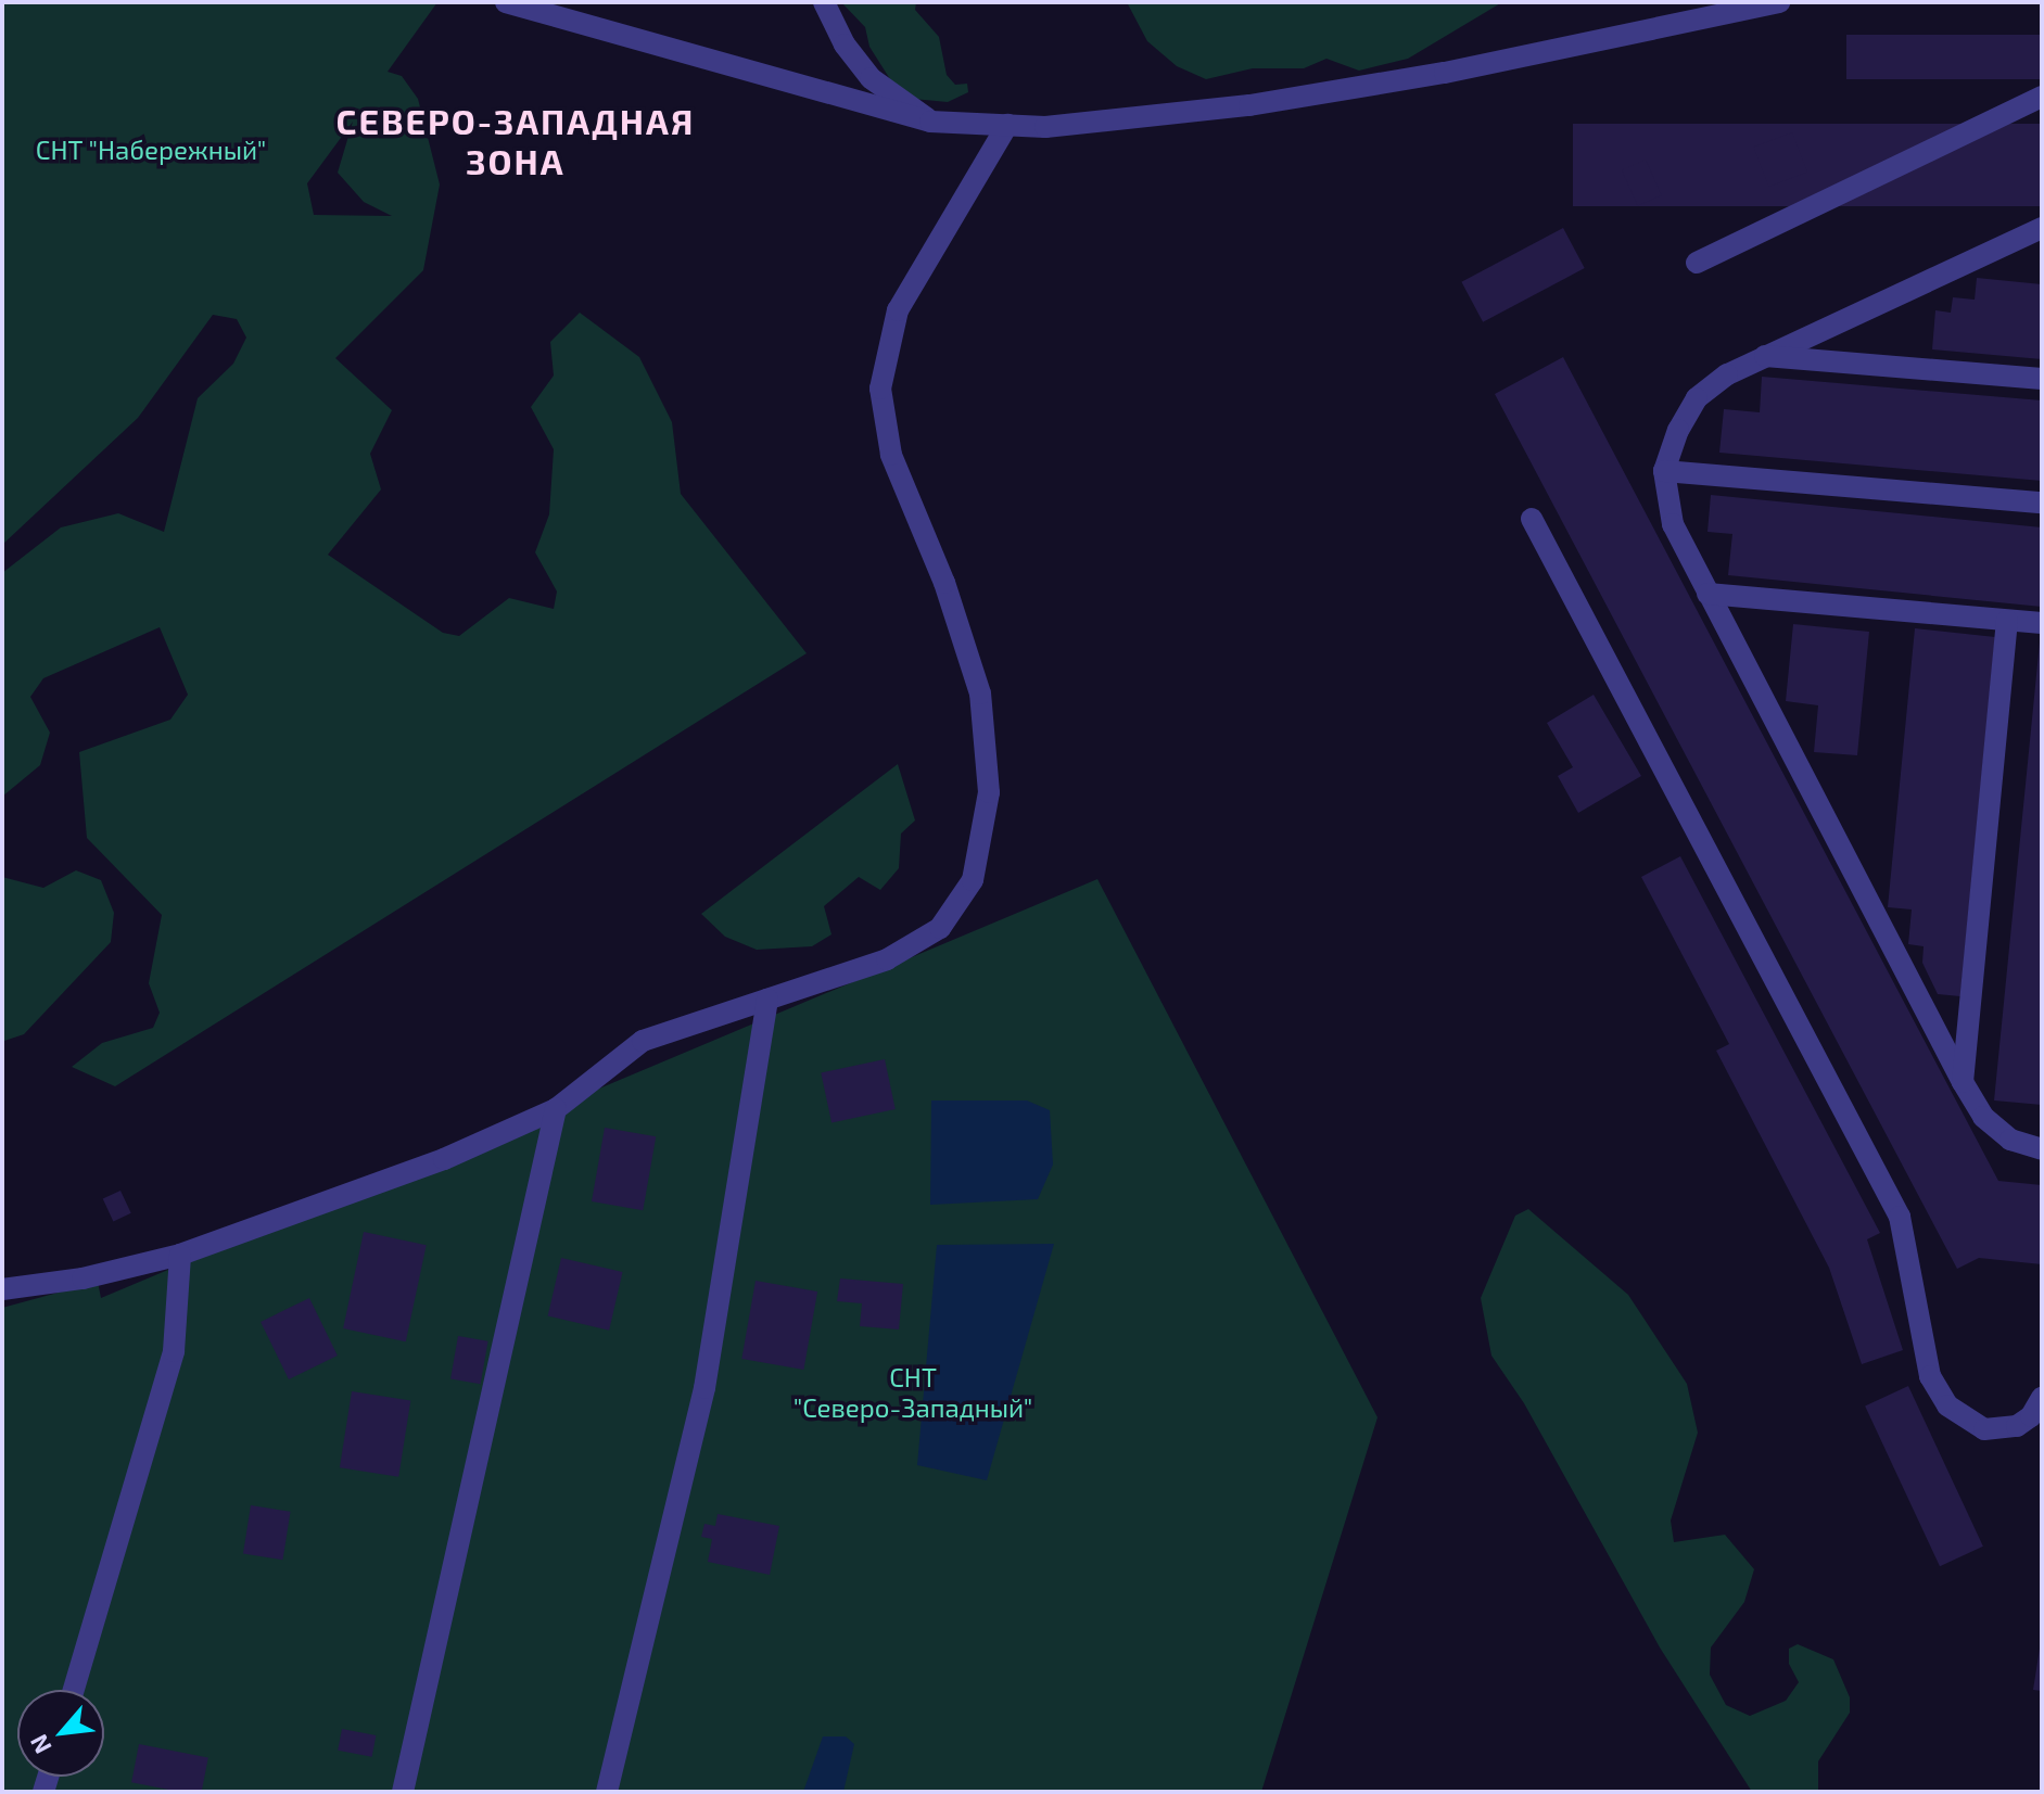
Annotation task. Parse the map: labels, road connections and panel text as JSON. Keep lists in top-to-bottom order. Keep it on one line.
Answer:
{"districts":["СЕВЕРО-ЗАПАДНАЯ ЗОНА"],"parks":["СНТ \"Набережный\"","СНТ \"Северо-Западный\""],"north":"bottom left"}
